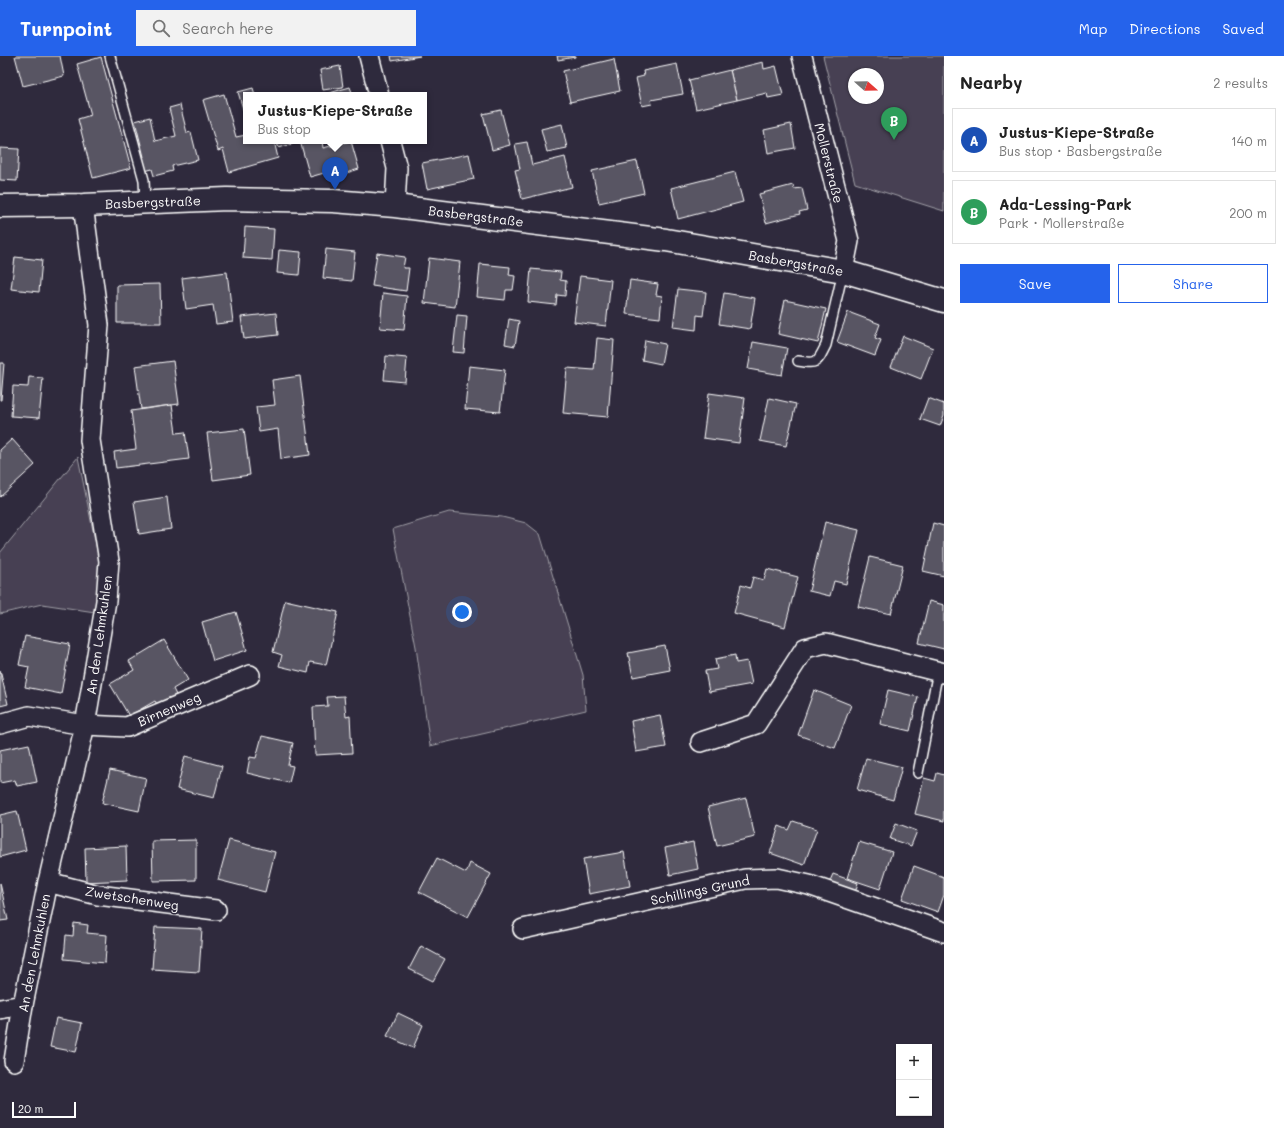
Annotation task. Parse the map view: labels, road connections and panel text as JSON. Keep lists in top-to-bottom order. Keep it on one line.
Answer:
{"streets":{"main road":["Basbergstraße"],"street":["Mollerstraße","An den Lehmkuhlen","Birnenweg","Schillings Grund","Zwetschenweg"]},"crossings":[["Mollerstraße","Basbergstraße"],["Basbergstraße","An den Lehmkuhlen"],["An den Lehmkuhlen","Birnenweg"],["An den Lehmkuhlen","Zwetschenweg"]],"scale_bar":"20 m","north":"right","page":{"header":"Turnpoint","search":"Search here","nav":["Map","Directions","Saved"],"heading":["Nearby","2 results"],"popup":["Justus-Kiepe-Straße","Bus stop"],"pins":["B","A"],"list":[{"mark":"A","name":"Justus-Kiepe-Straße","note":"Bus stop · Basbergstraße","value":"140 m"},{"mark":"B","name":"Ada-Lessing-Park","note":"Park · Mollerstraße","value":"200 m"}],"buttons":["Save","Share"],"map_buttons":["+","−"],"scale":"20 m"}}
